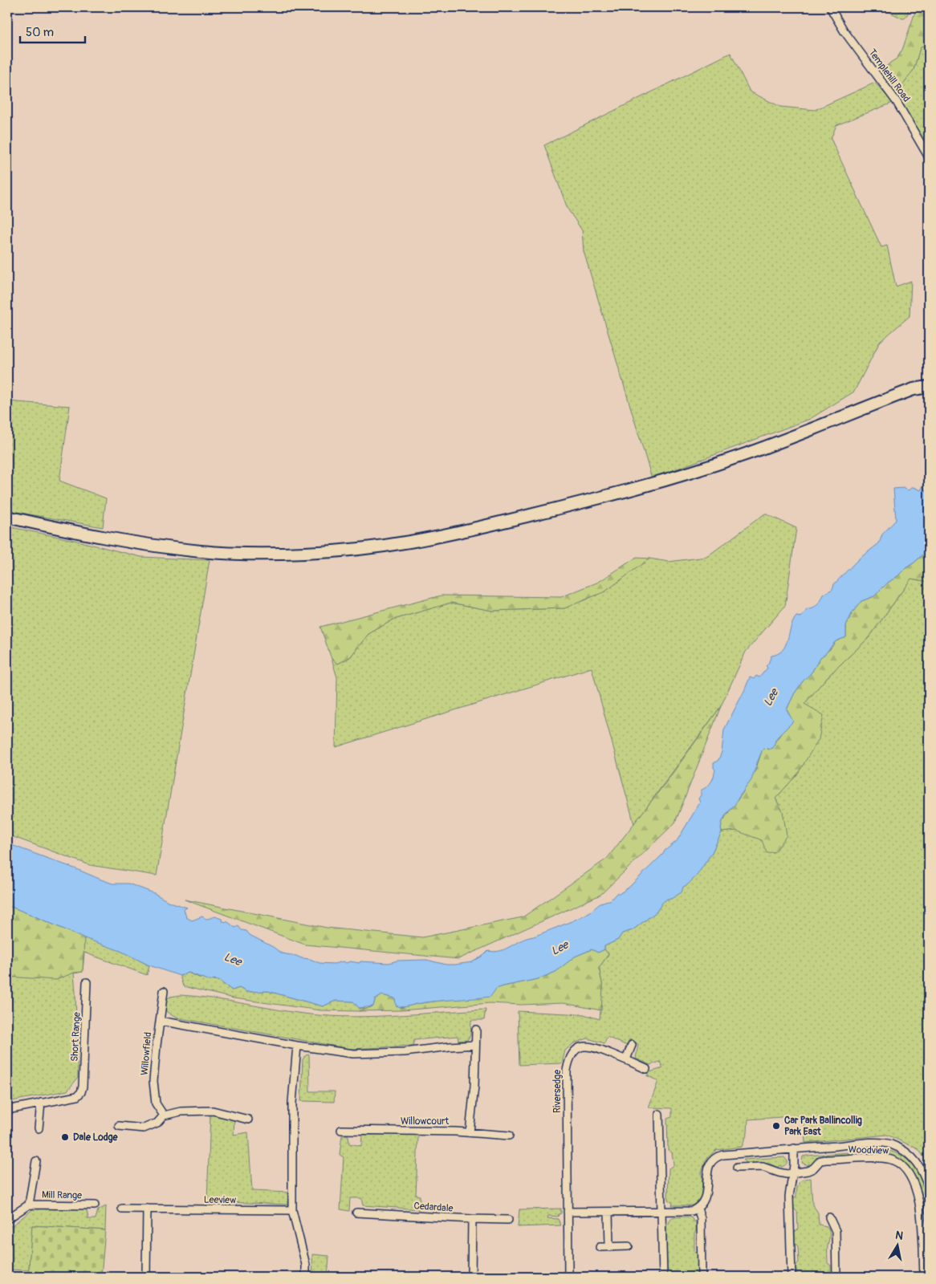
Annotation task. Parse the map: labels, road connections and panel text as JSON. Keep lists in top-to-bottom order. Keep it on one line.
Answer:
{"streets":{"street":["Templehill Road","Short Range","Willowfield","Riversedge","Willowcourt","Woodview","Mill Range","Leeview","Cedardale"]},"water":["Lee"],"places":["Car Park Ballincollig Park East","Dale Lodge"],"scale_bar":"50 m","north":"top"}
